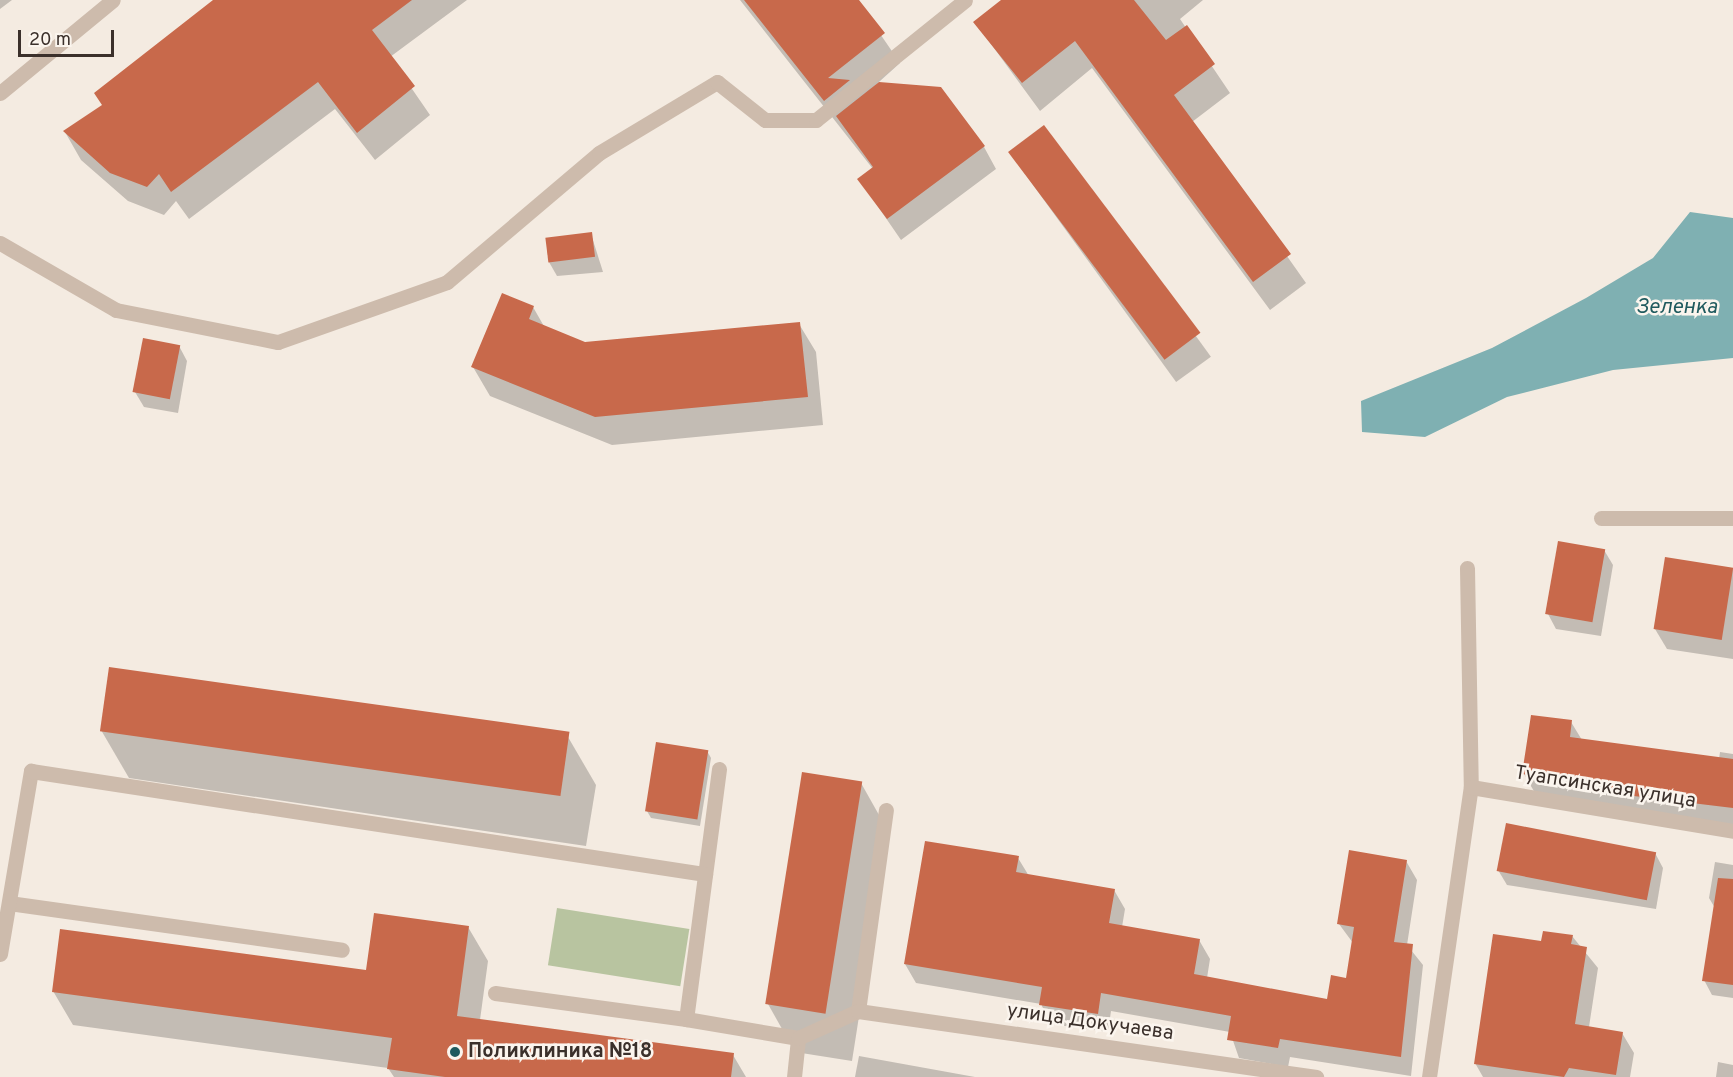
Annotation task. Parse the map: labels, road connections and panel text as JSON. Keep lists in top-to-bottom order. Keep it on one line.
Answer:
{"streets":{"street":["Туапсинская улица","улица Докучаева"]},"water":["Зеленка"],"places":["Поликлиника №18"],"scale_bar":"20 m"}
